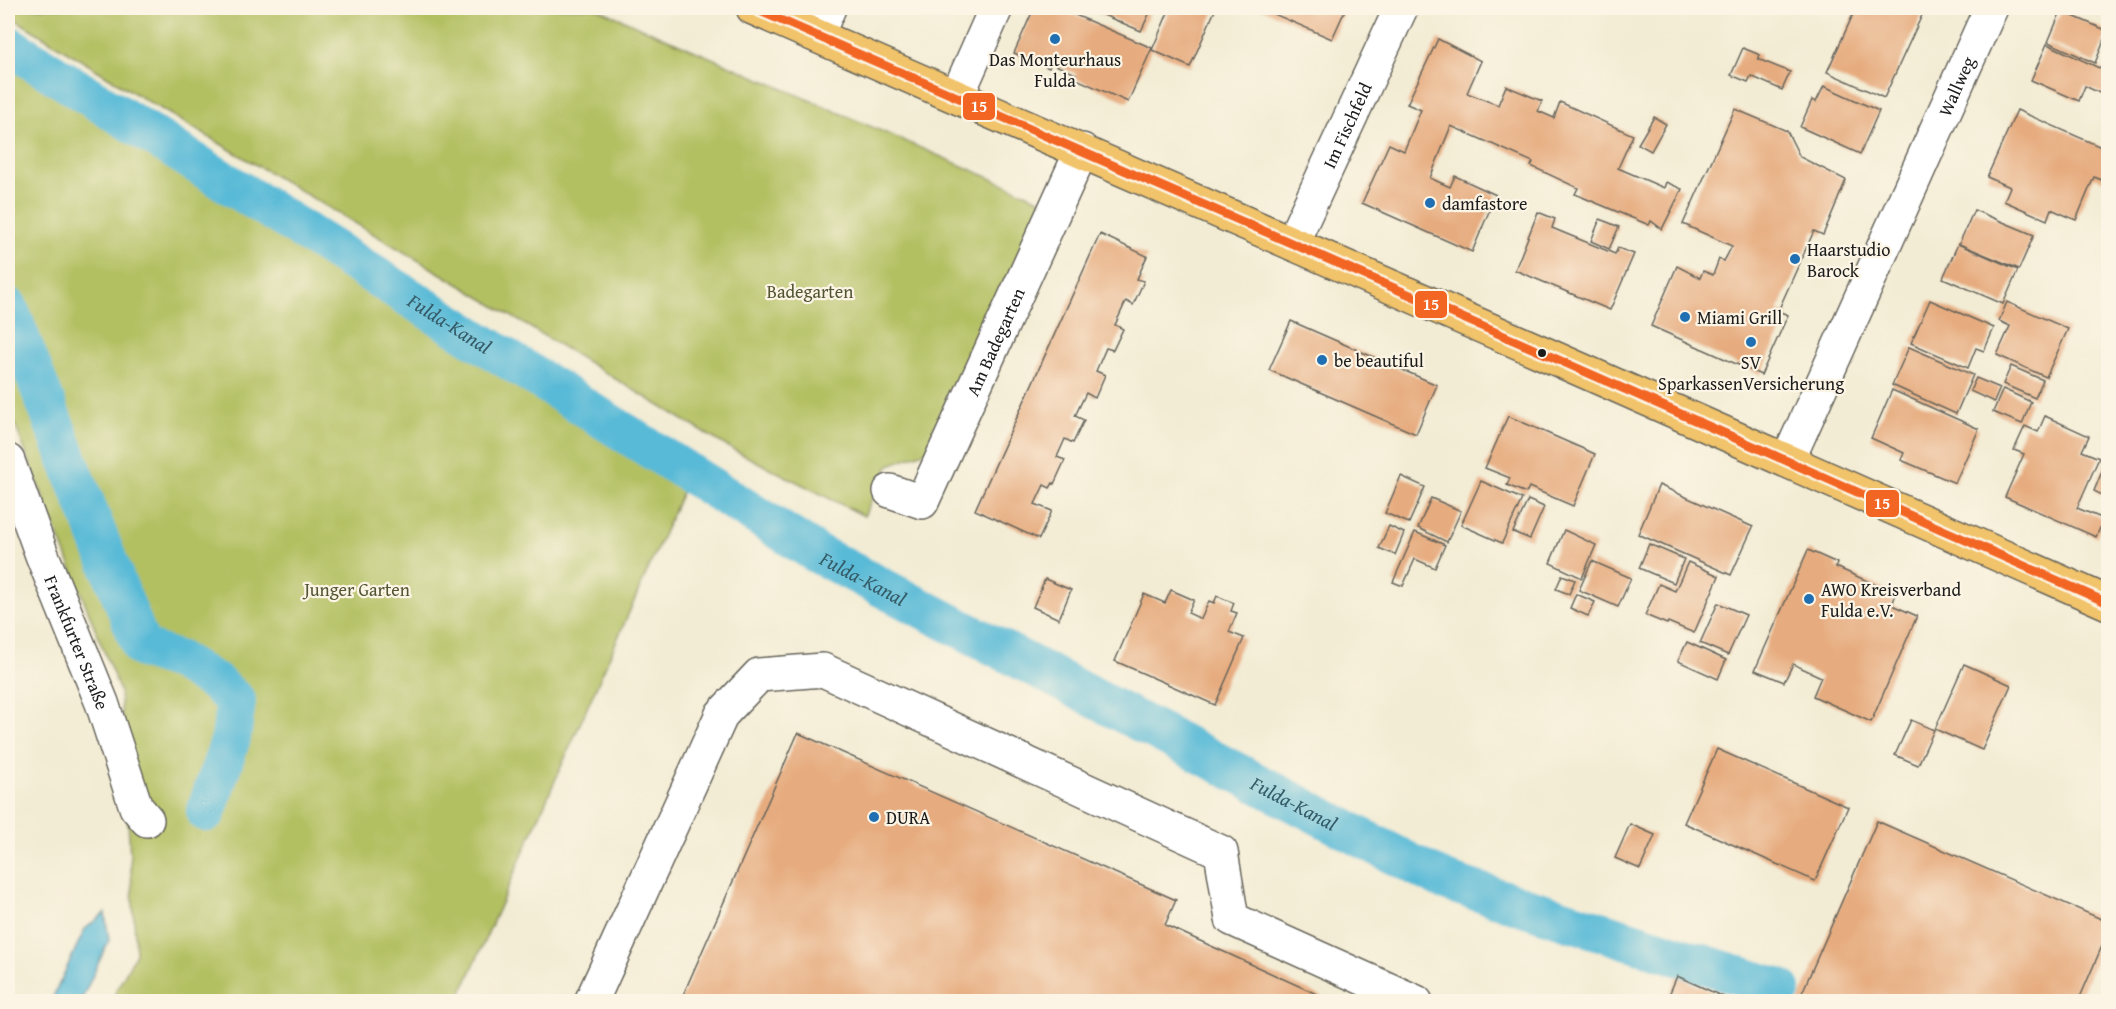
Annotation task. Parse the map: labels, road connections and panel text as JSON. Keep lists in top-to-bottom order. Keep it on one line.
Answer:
{"streets":{"street":["Wallweg","Im Fischfeld","Am Badegarten","Frankfurter Straße"]},"water":["Fulda-Kanal"],"parks":["Badegarten","Junger Garten"],"places":["Das Monteurhaus Fulda","damfastore","Haarstudio Barock","Miami Grill","SV SparkassenVersicherung","be beautiful","AWO Kreisverband Fulda e.V.","DURA"],"lines":["transit line 15"]}
